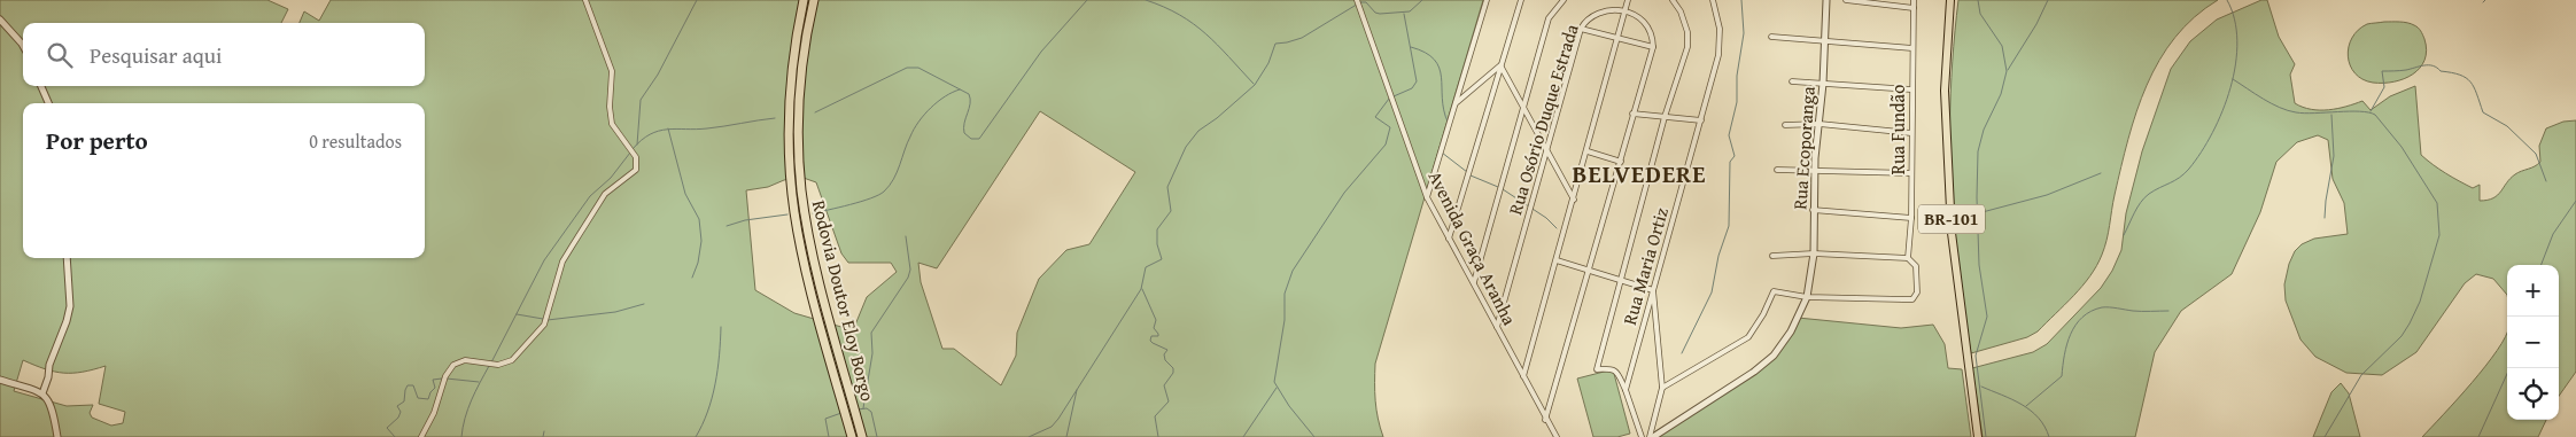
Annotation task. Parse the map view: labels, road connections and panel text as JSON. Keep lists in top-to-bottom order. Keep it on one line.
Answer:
{"streets":{"highway":["Rodovia Doutor Eloy Borgo"],"main road":["BR-101"],"street":["Rua Osório Duque Estrada","Rua Fundão","Rua Ecoporanga","Avenida Graça Aranha","Rua Maria Ortiz"]},"crossings":[["Rua Osório Duque Estrada","Avenida Graça Aranha"],["Rua Fundão","Rua Ecoporanga"]],"districts":["BELVEDERE"],"page":{"search":"Pesquisar aqui","heading":["Por perto","0 resultados"],"map_buttons":["+","−"]}}
